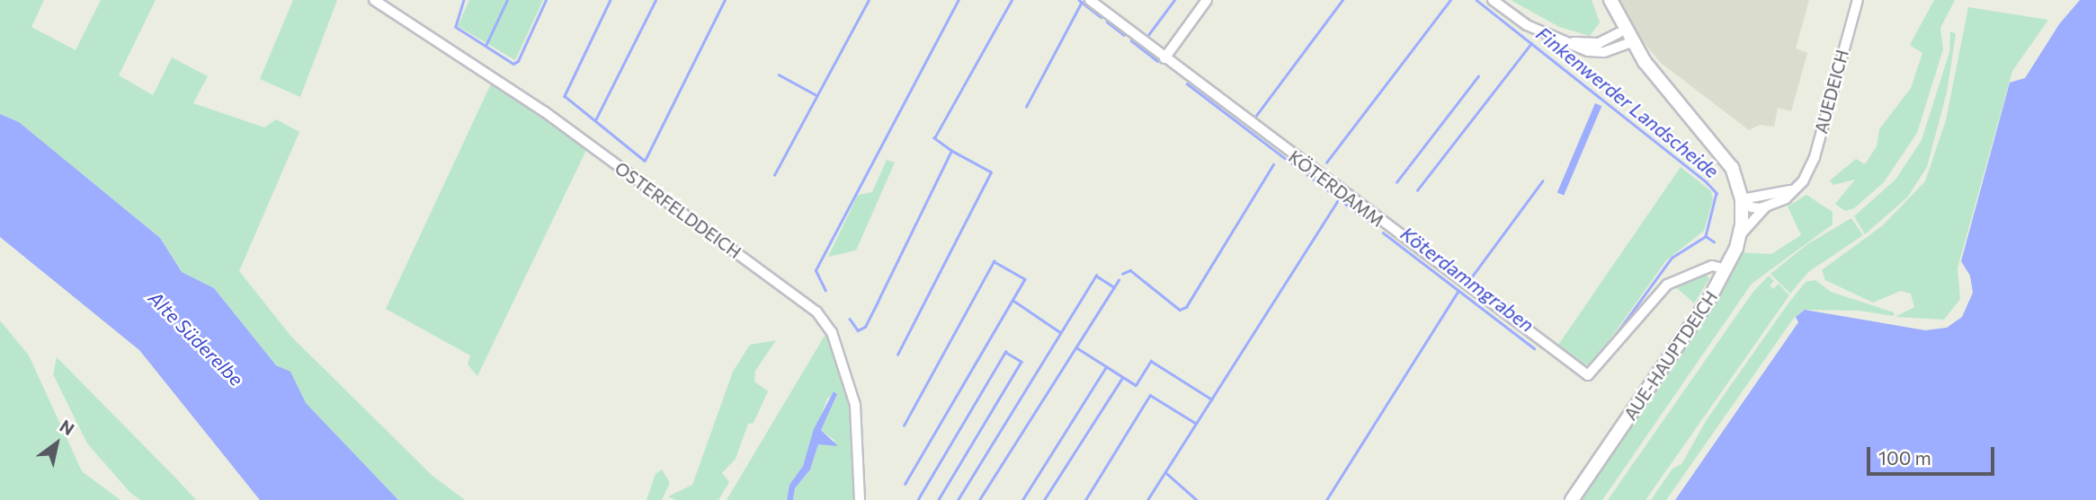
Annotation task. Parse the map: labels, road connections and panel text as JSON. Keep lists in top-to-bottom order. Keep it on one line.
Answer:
{"streets":{"street":["AUEDEICH","KÖTERDAMM","OSTERFELDDEICH","AUE-HAUPTDEICH"]},"crossings":[["AUEDEICH","AUE-HAUPTDEICH"],["KÖTERDAMM","AUE-HAUPTDEICH"]],"water":["Finkenwerder Landscheide","Köterdammgraben","Alte Süderelbe"],"scale_bar":"100 m","north":"top right"}
